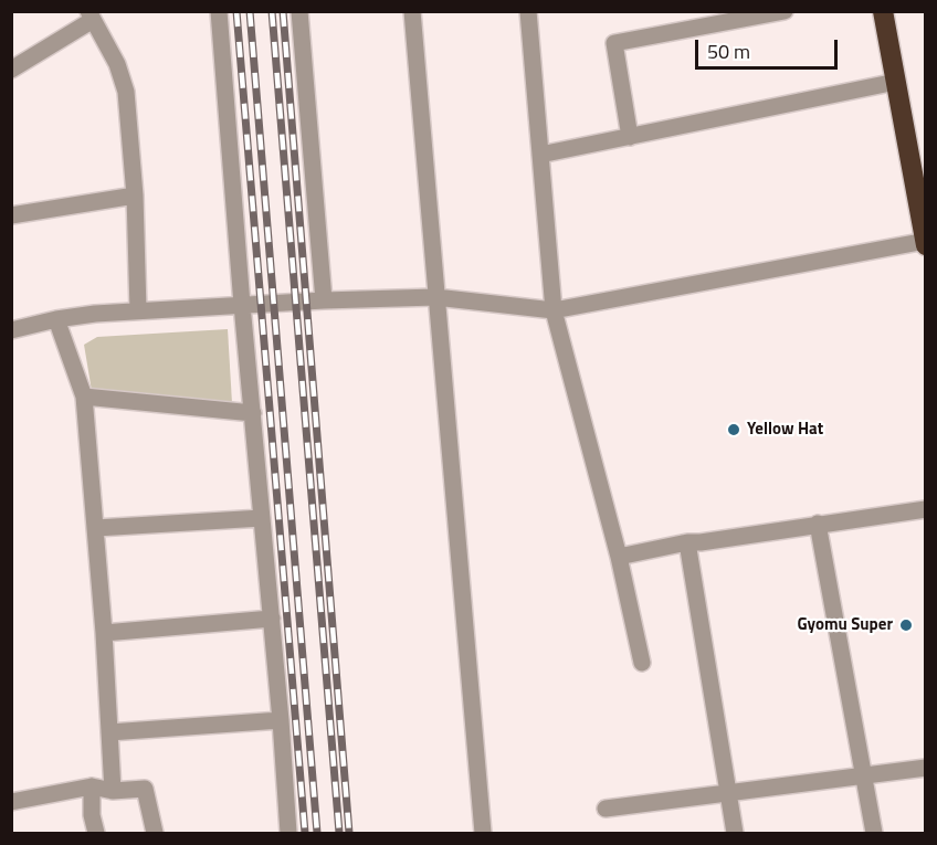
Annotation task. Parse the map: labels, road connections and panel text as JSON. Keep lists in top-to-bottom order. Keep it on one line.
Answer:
{"places":["Yellow Hat","Gyomu Super"],"scale_bar":"50 m"}
